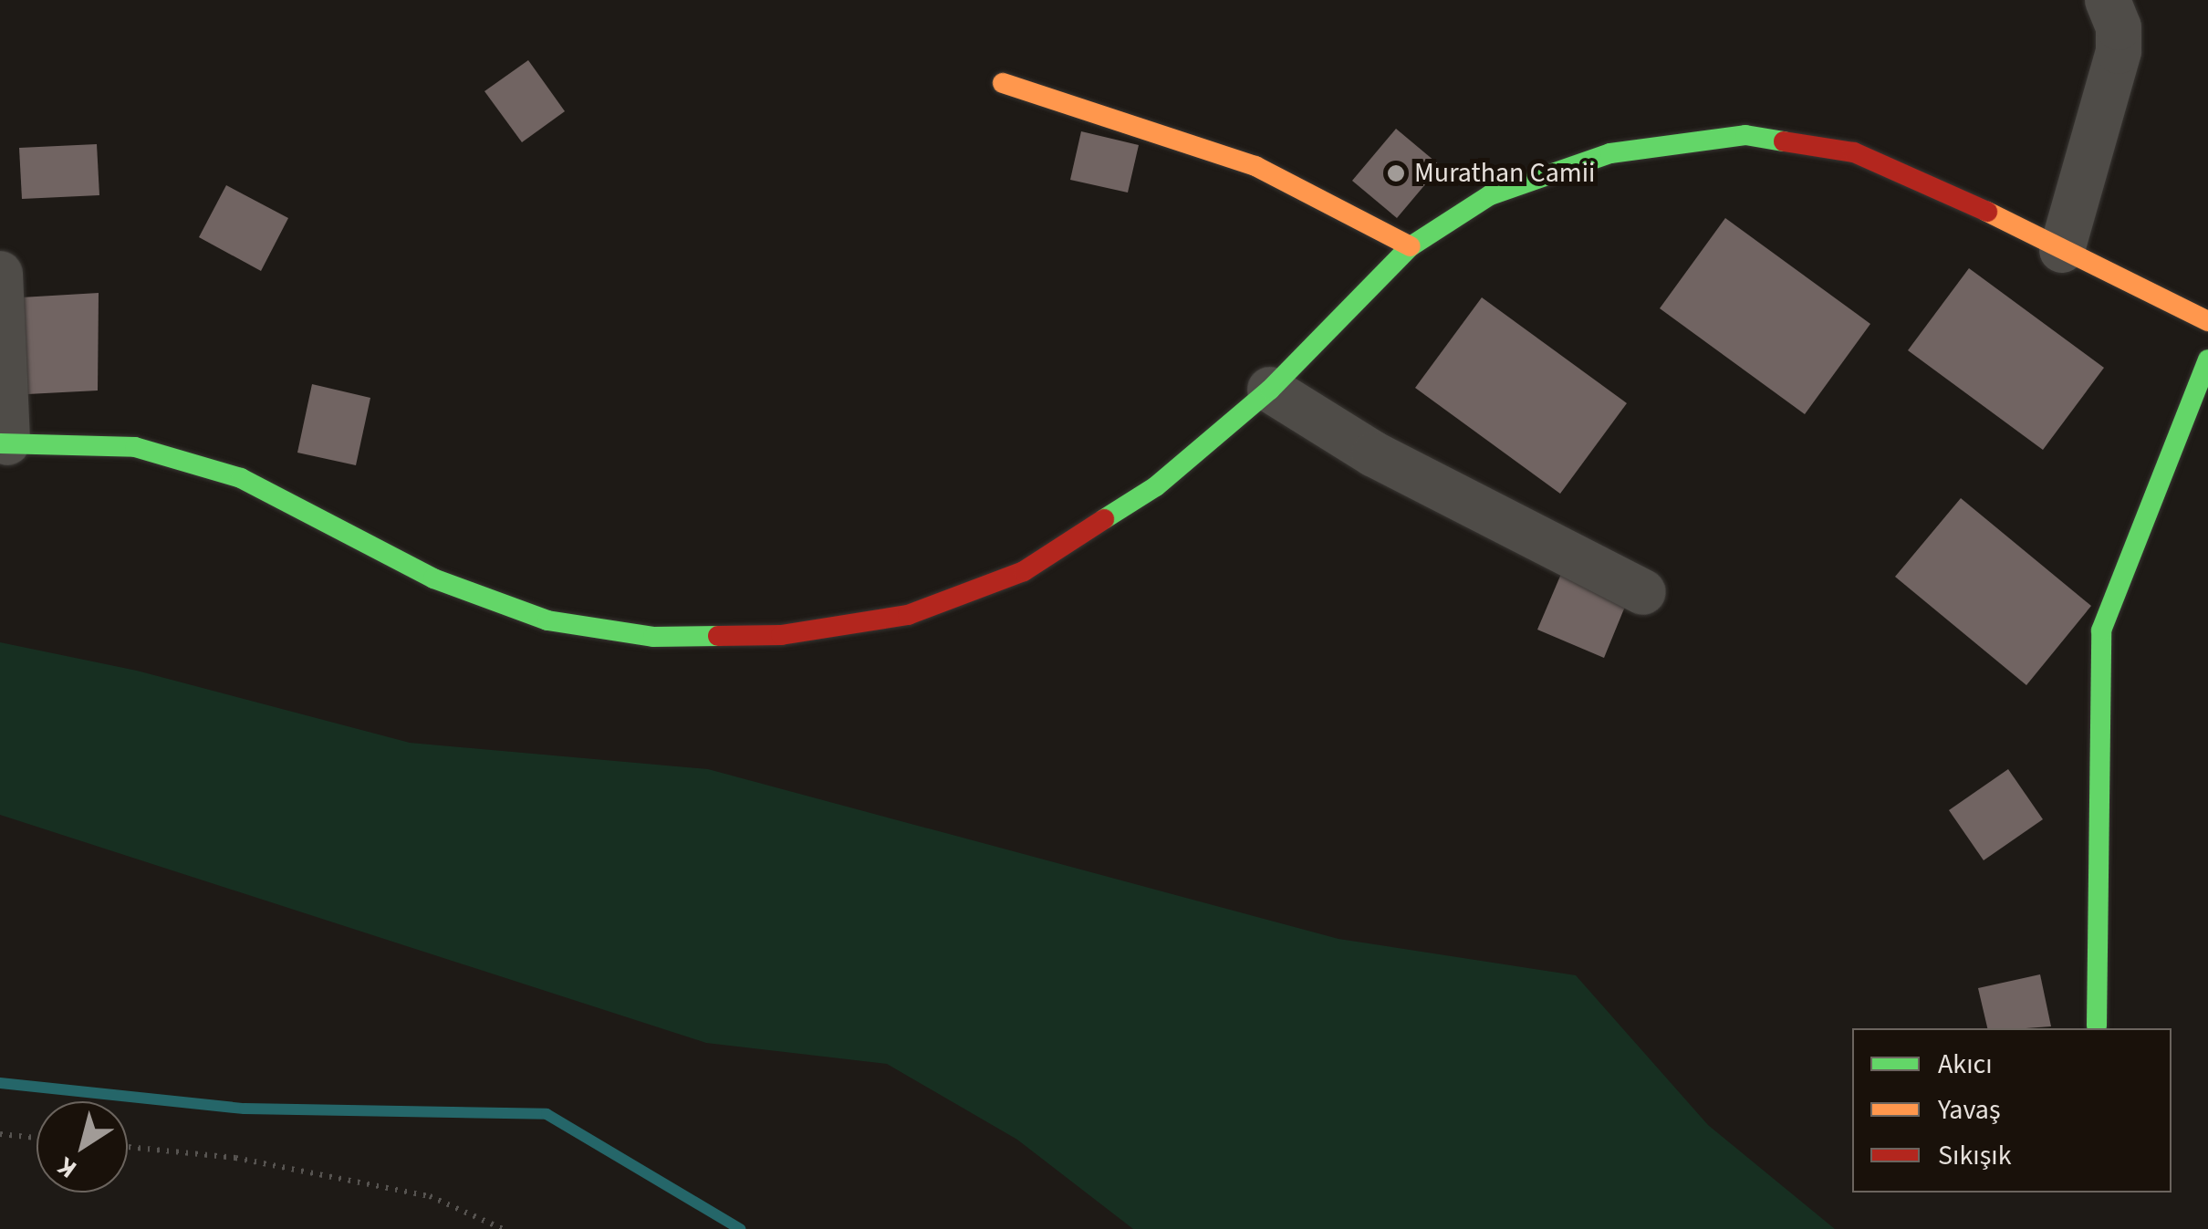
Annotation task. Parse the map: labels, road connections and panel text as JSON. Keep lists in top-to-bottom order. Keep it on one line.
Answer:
{"places":["Murathan Camii"],"legend":["Akıcı","Yavaş","Sıkışık"],"north":"bottom left"}
